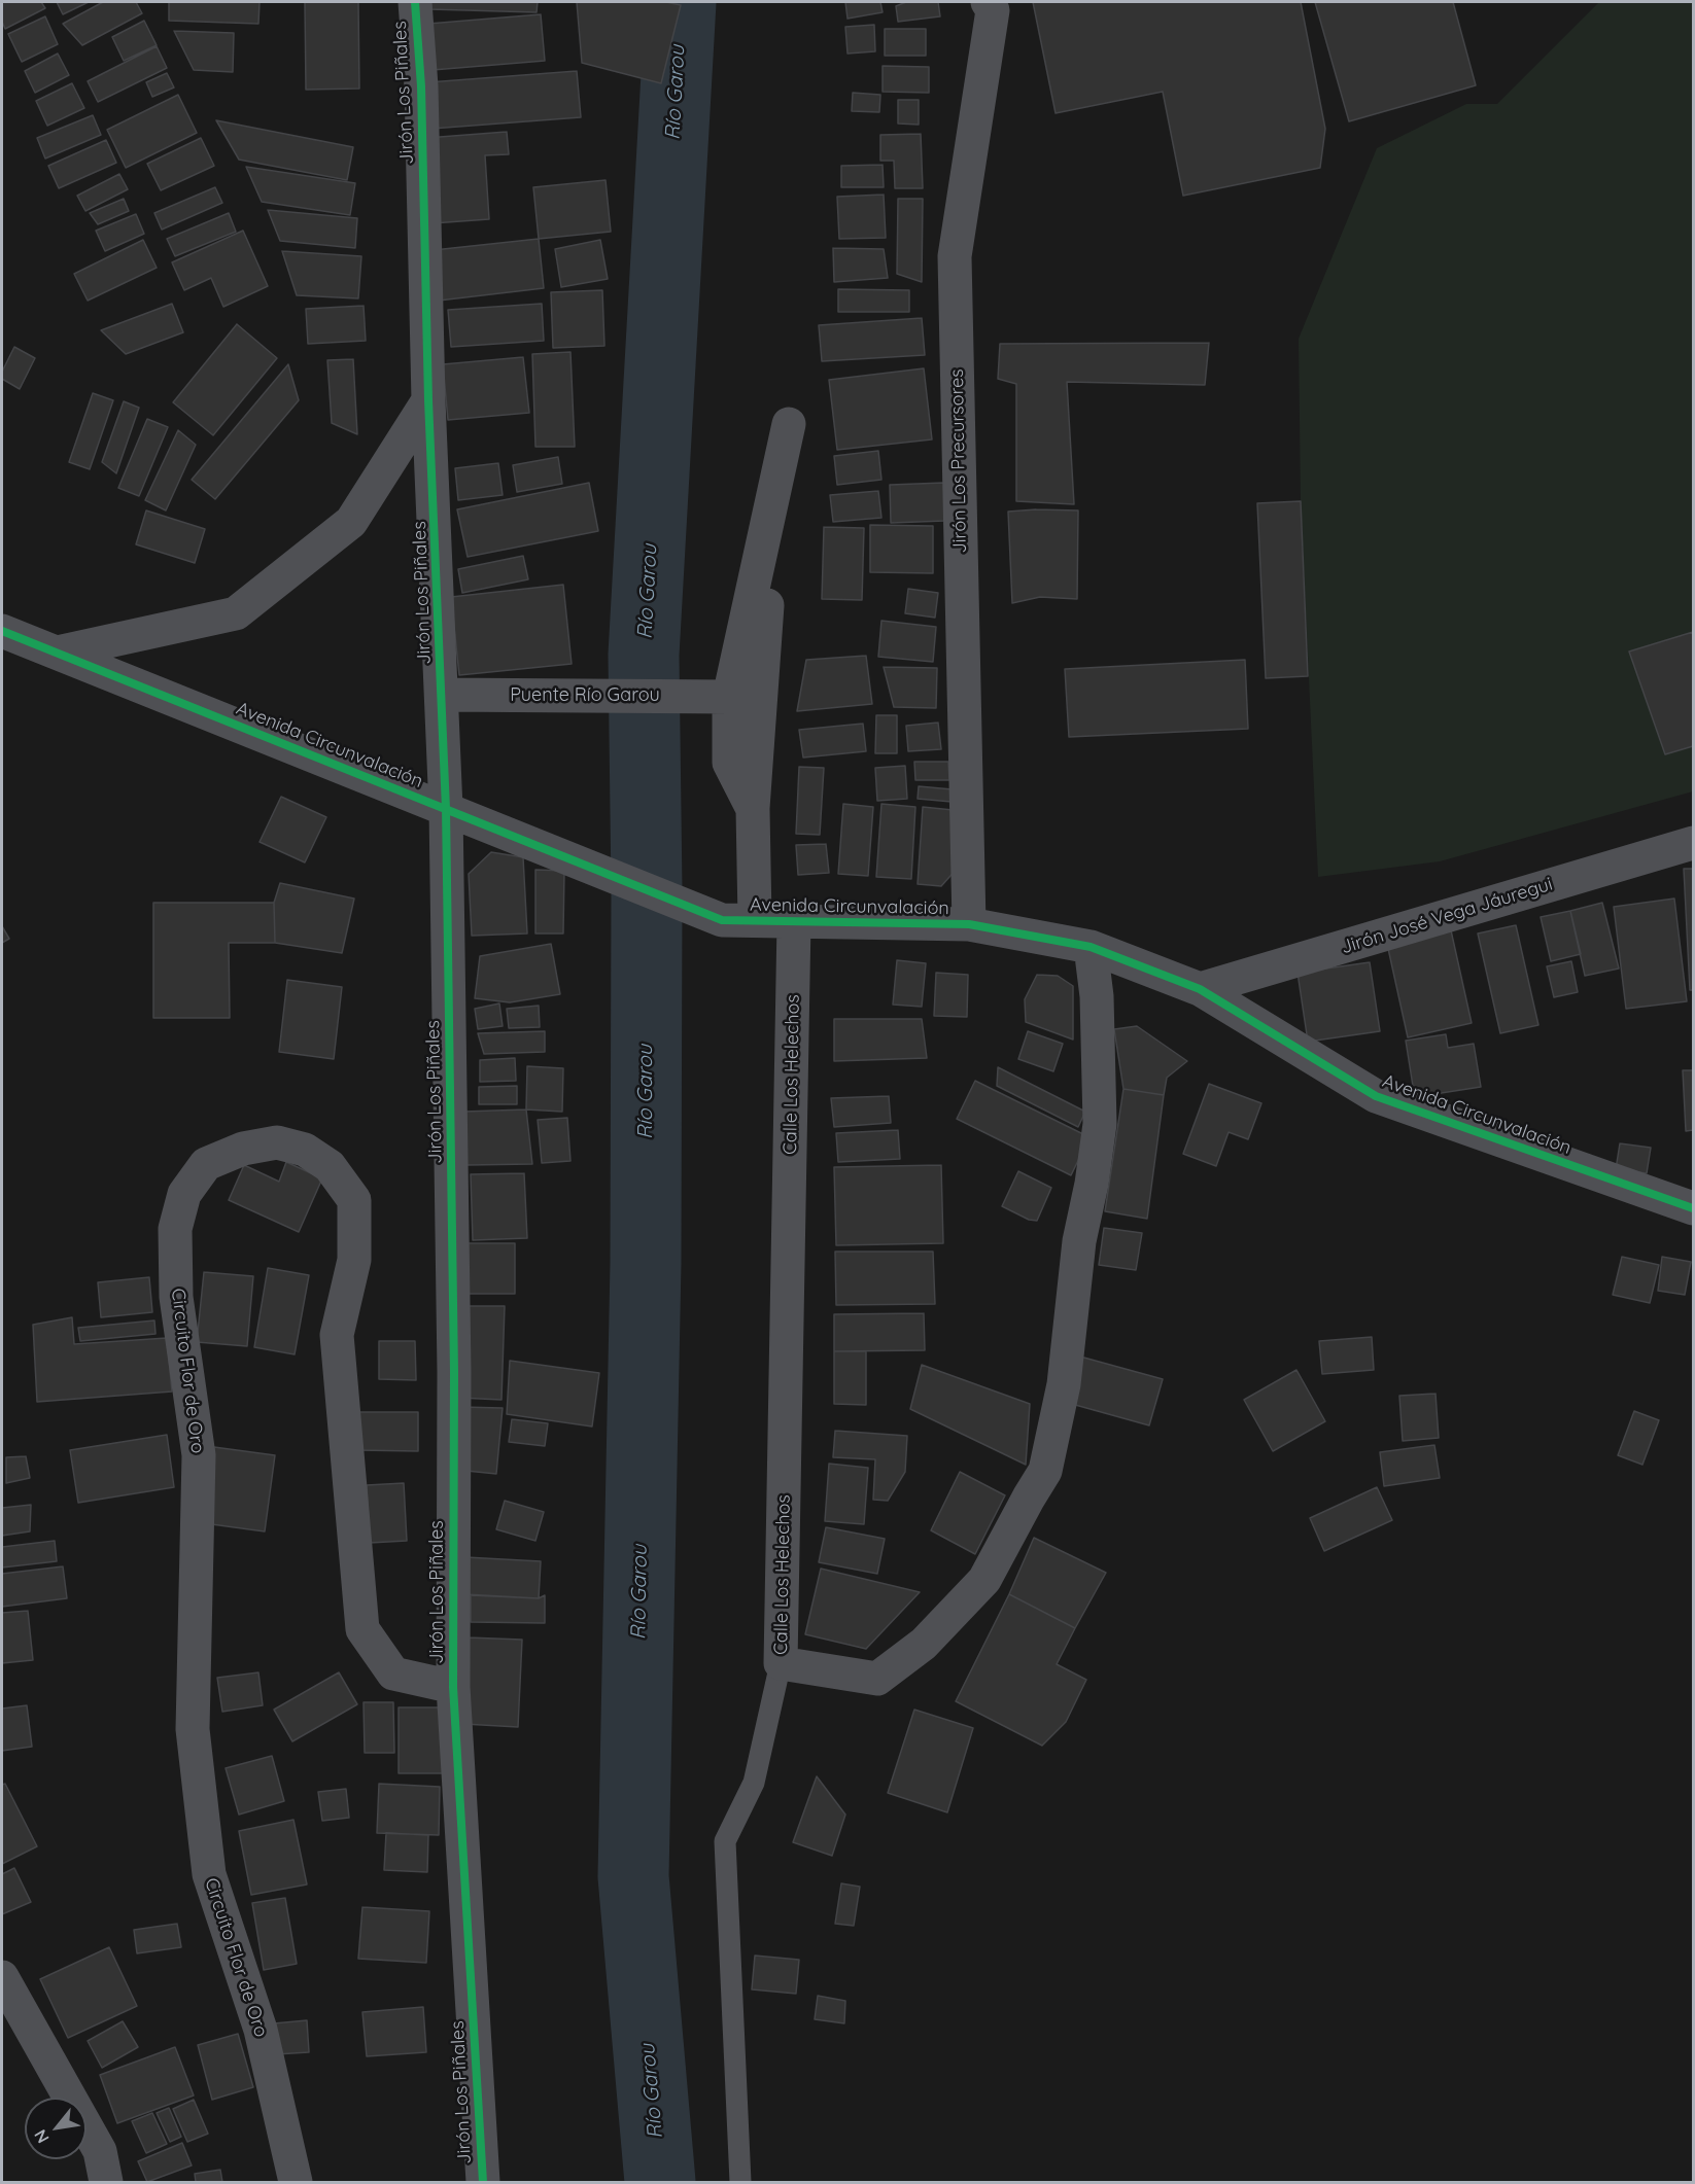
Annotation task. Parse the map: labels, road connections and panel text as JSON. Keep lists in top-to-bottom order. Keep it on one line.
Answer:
{"streets":{"street":["Jirón Los Piñales","Jirón Los Precursores","Puente Río Garou","Avenida Circunvalación","Jirón José Vega Jáuregui","Calle Los Helechos","Circuito Flor de Oro"]},"crossings":[["Jirón Los Piñales","Puente Río Garou"],["Jirón Los Piñales","Avenida Circunvalación"],["Jirón Los Piñales","Circuito Flor de Oro"],["Jirón Los Precursores","Avenida Circunvalación"],["Avenida Circunvalación","Jirón José Vega Jáuregui"],["Avenida Circunvalación","Calle Los Helechos"]],"water":["Río Garou"],"north":"bottom left"}
